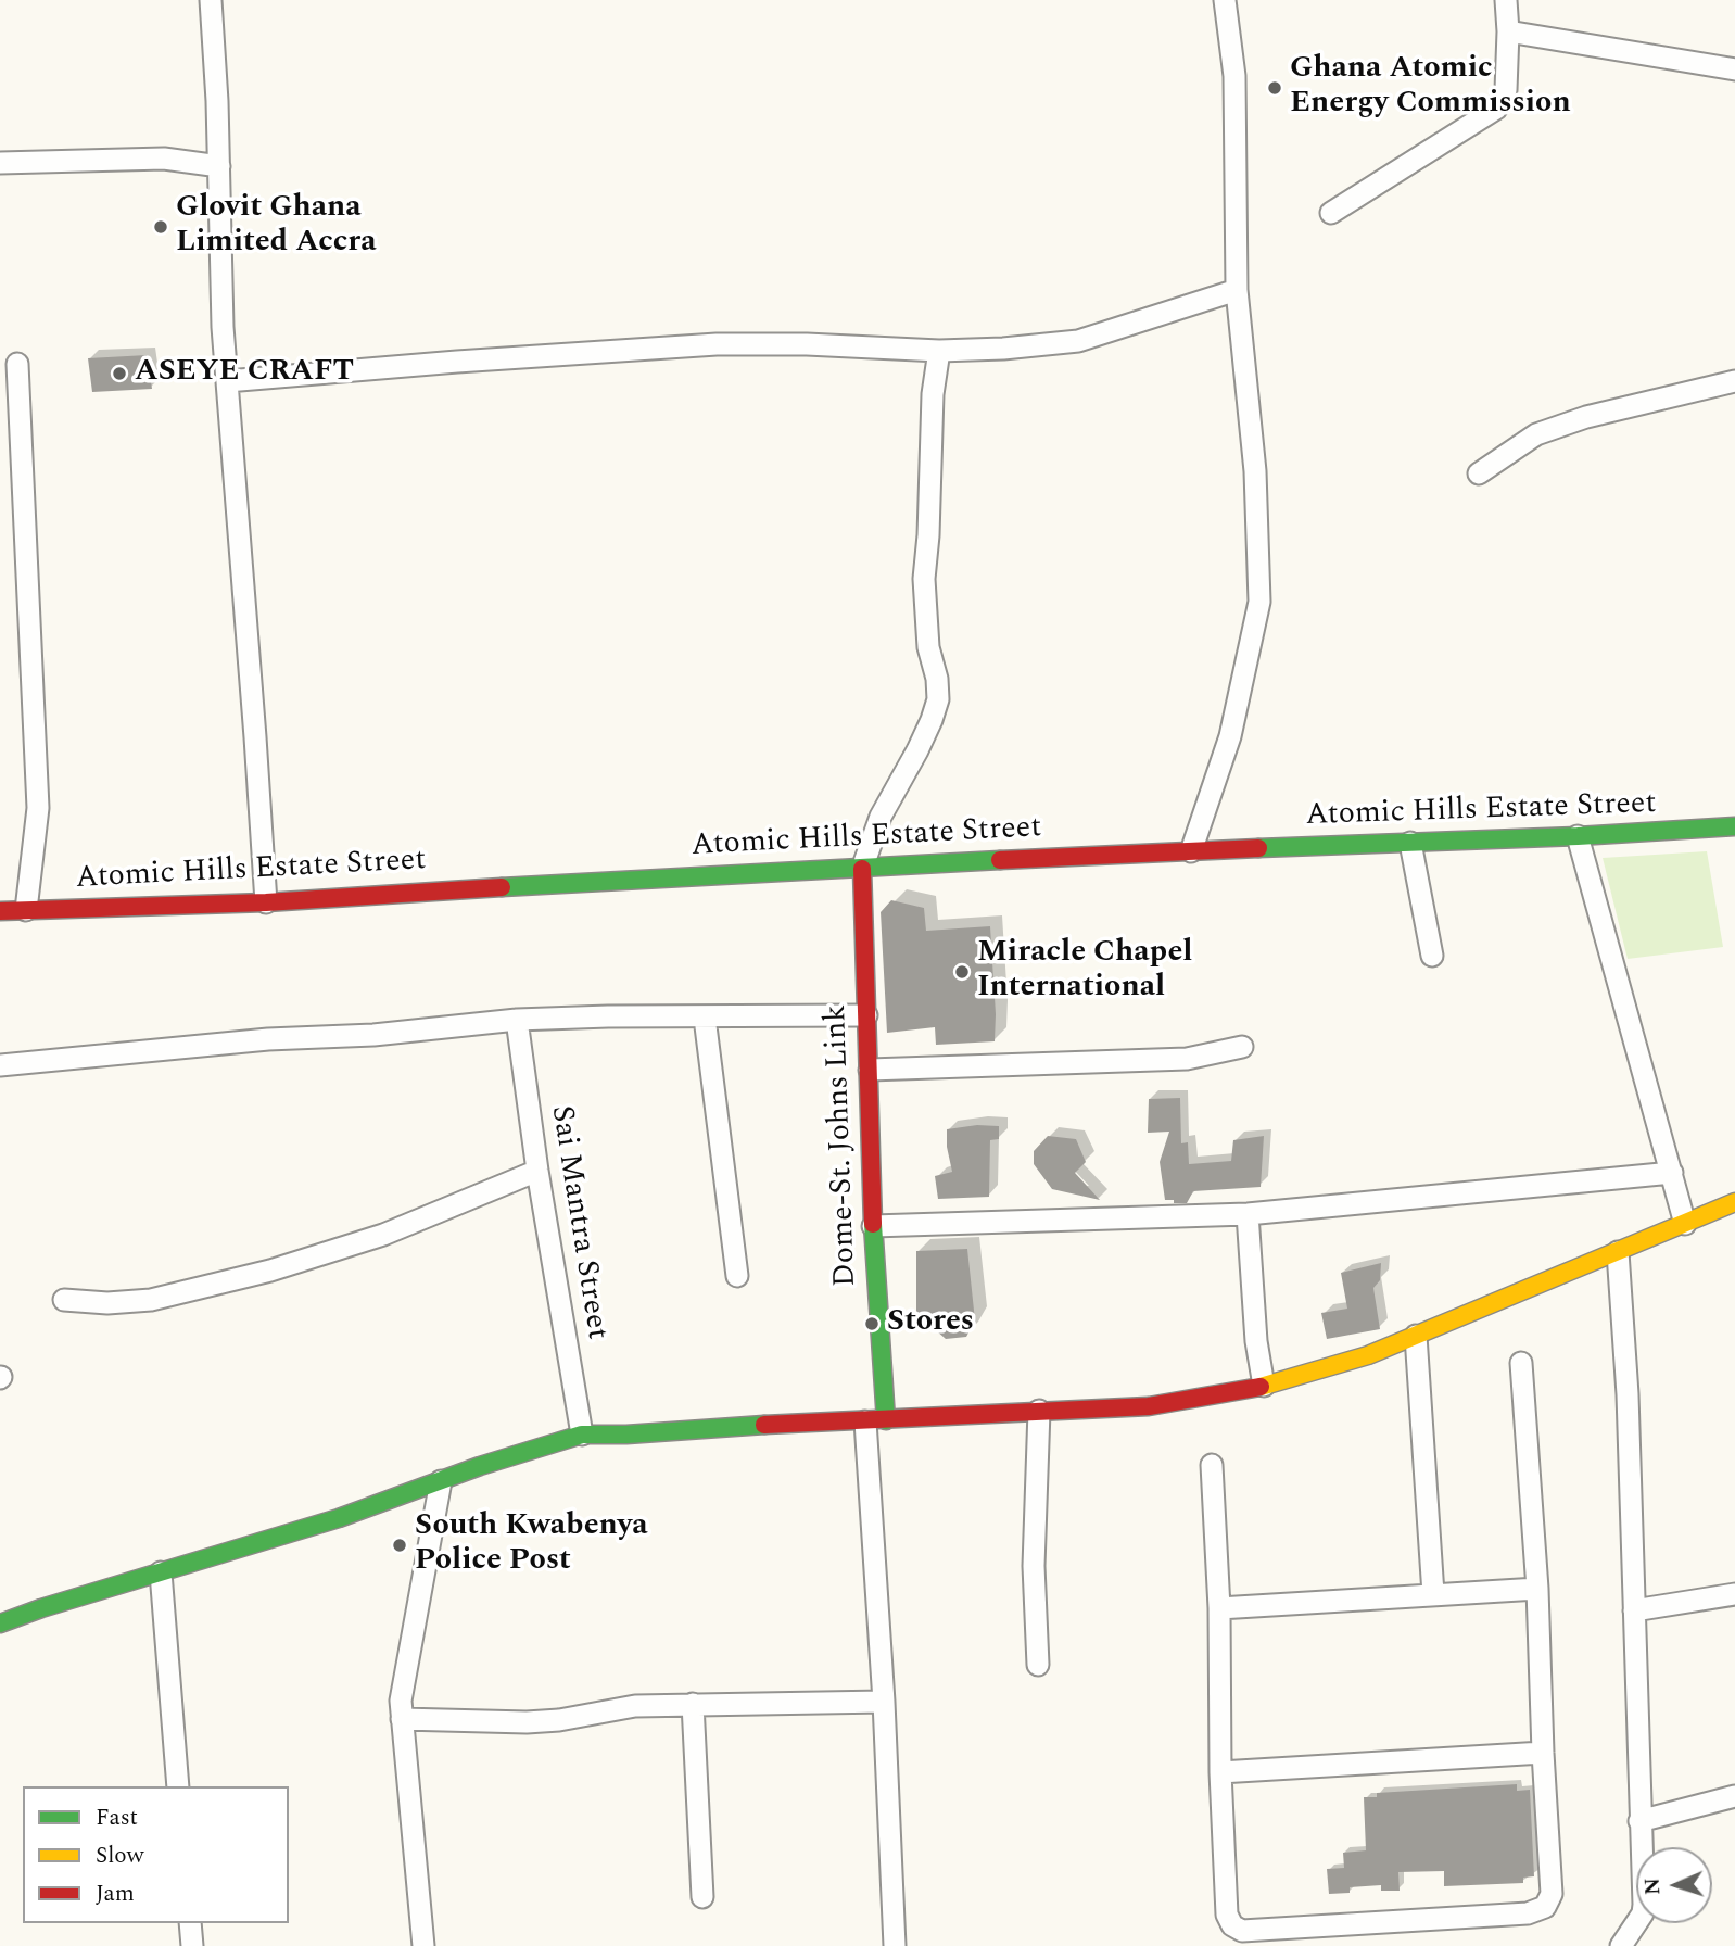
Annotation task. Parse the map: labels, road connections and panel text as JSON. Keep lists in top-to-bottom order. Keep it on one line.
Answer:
{"streets":{"main road":["Atomic Hills Estate Street","Dome-St. Johns Link"],"street":["Sai Mantra Street"]},"crossings":[["Atomic Hills Estate Street","Dome-St. Johns Link"]],"places":["Ghana Atomic Energy Commission","Glovit Ghana Limited Accra","ASEYE CRAFT","Miracle Chapel International","Stores","South Kwabenya Police Post"],"legend":["Fast","Slow","Jam"],"north":"left"}
